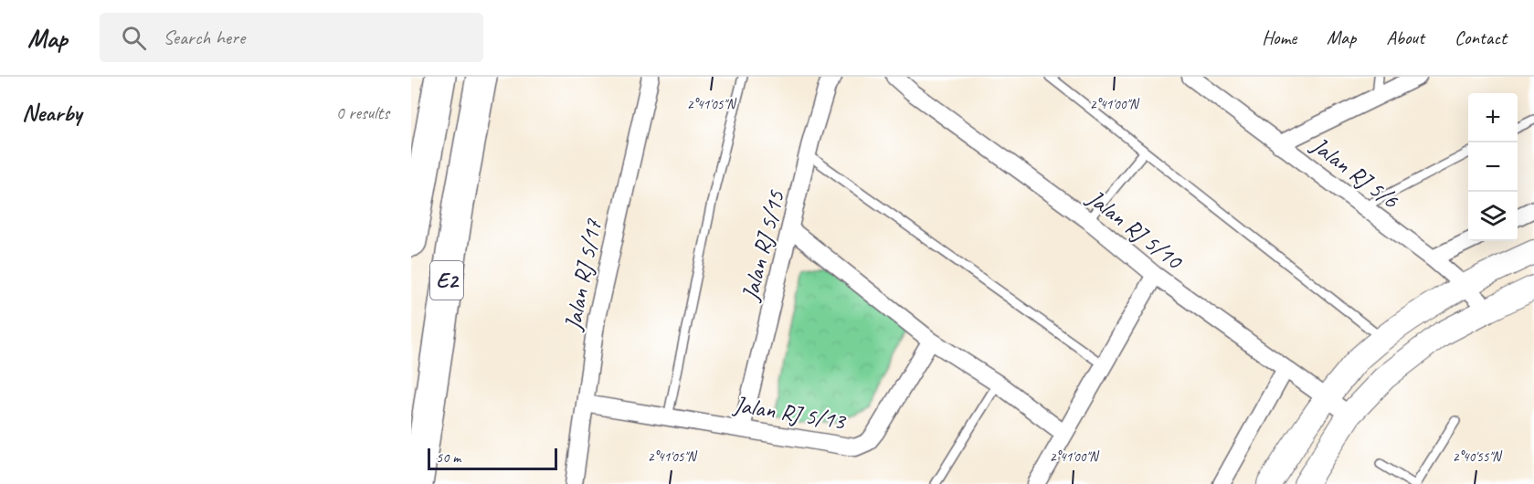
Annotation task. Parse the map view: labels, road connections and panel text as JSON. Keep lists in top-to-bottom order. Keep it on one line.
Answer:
{"streets":{"highway":["E2"],"street":["Jalan RJ 5/6","Jalan RJ 5/10","Jalan RJ 5/15","Jalan RJ 5/17","Jalan RJ 5/13"]},"crossings":[["Jalan RJ 5/15","Jalan RJ 5/13"],["Jalan RJ 5/17","Jalan RJ 5/13"]],"scale_bar":"50 m","page":{"header":"Map","search":"Search here","nav":["Home","Map","About","Contact"],"heading":["Nearby","0 results"],"map_buttons":["+","−"],"scale":"50 m"},"coordinates":["2°41'05\"N","2°41'00\"N","2°40'55\"N"]}
